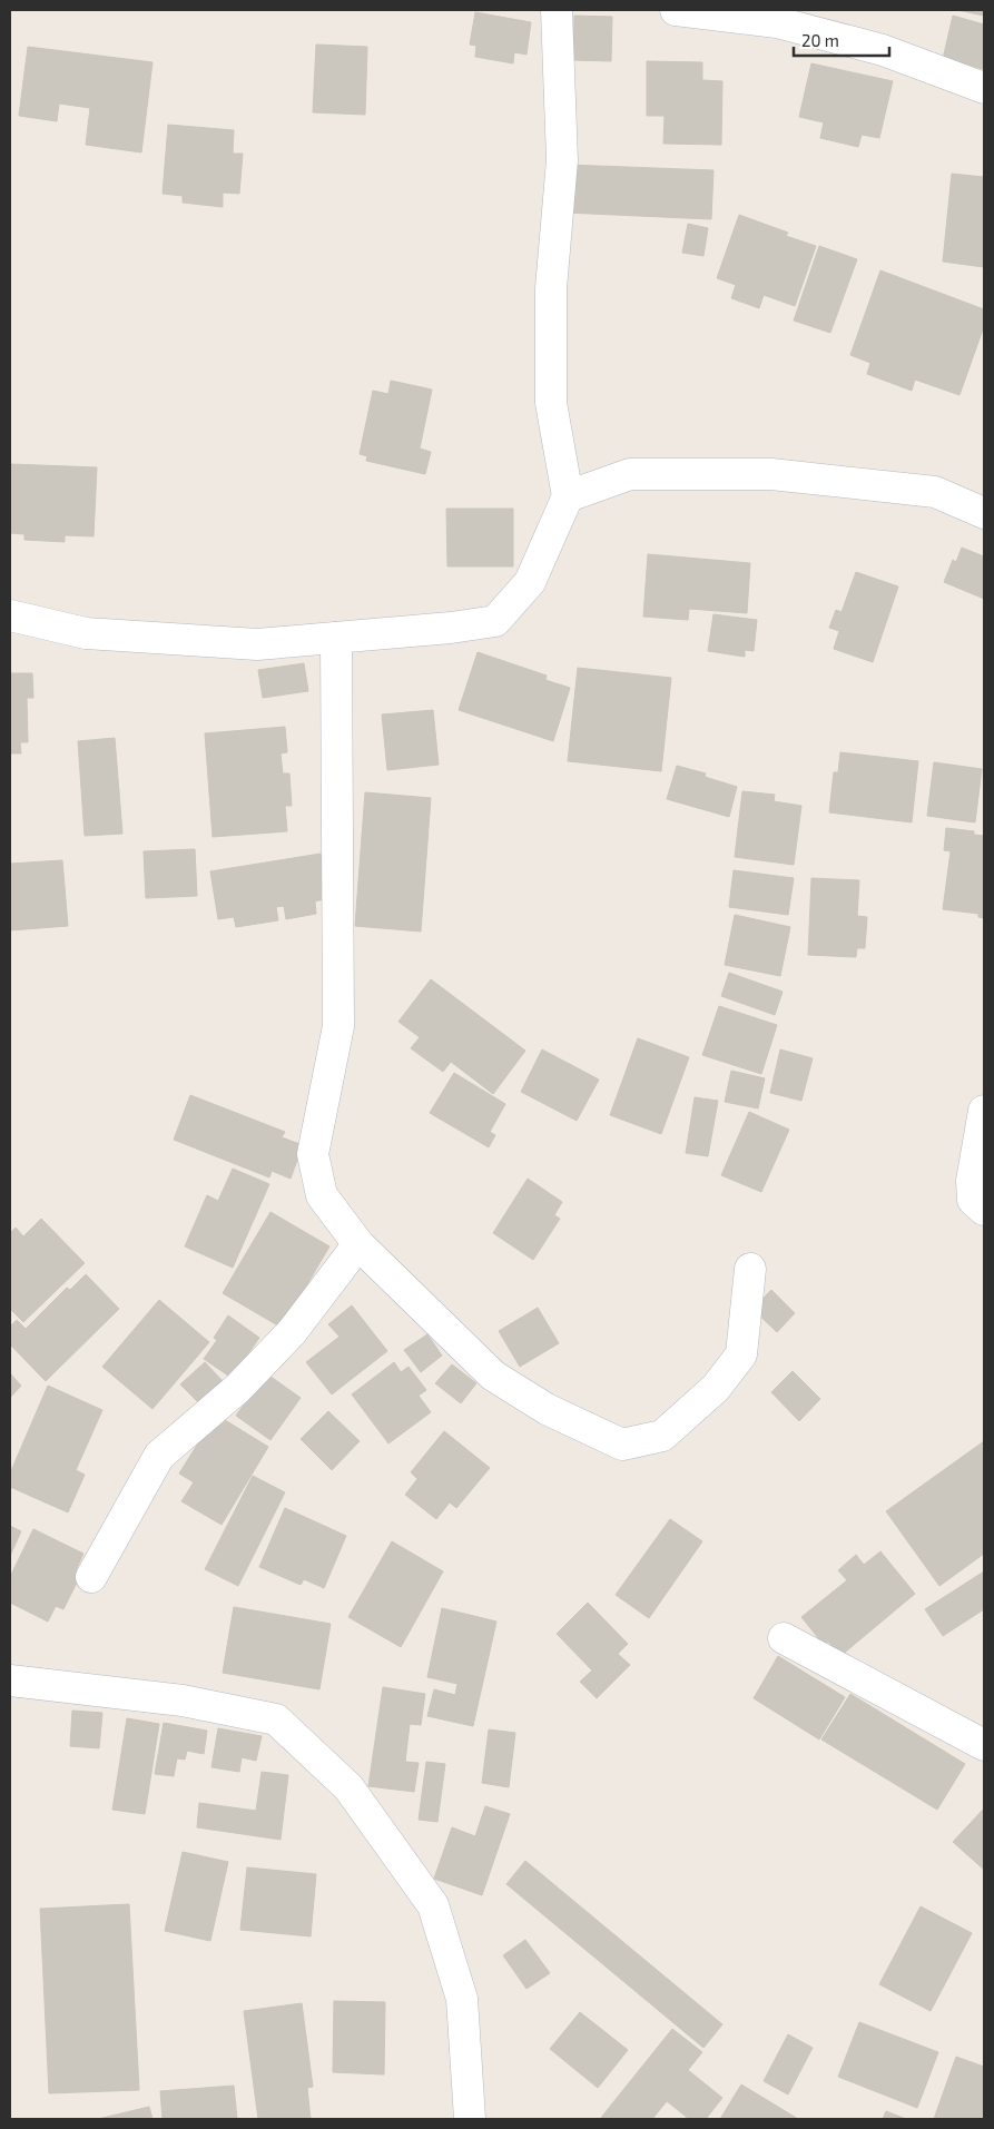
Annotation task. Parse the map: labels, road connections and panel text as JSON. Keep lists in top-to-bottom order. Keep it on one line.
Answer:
{"scale_bar":"20 m"}
